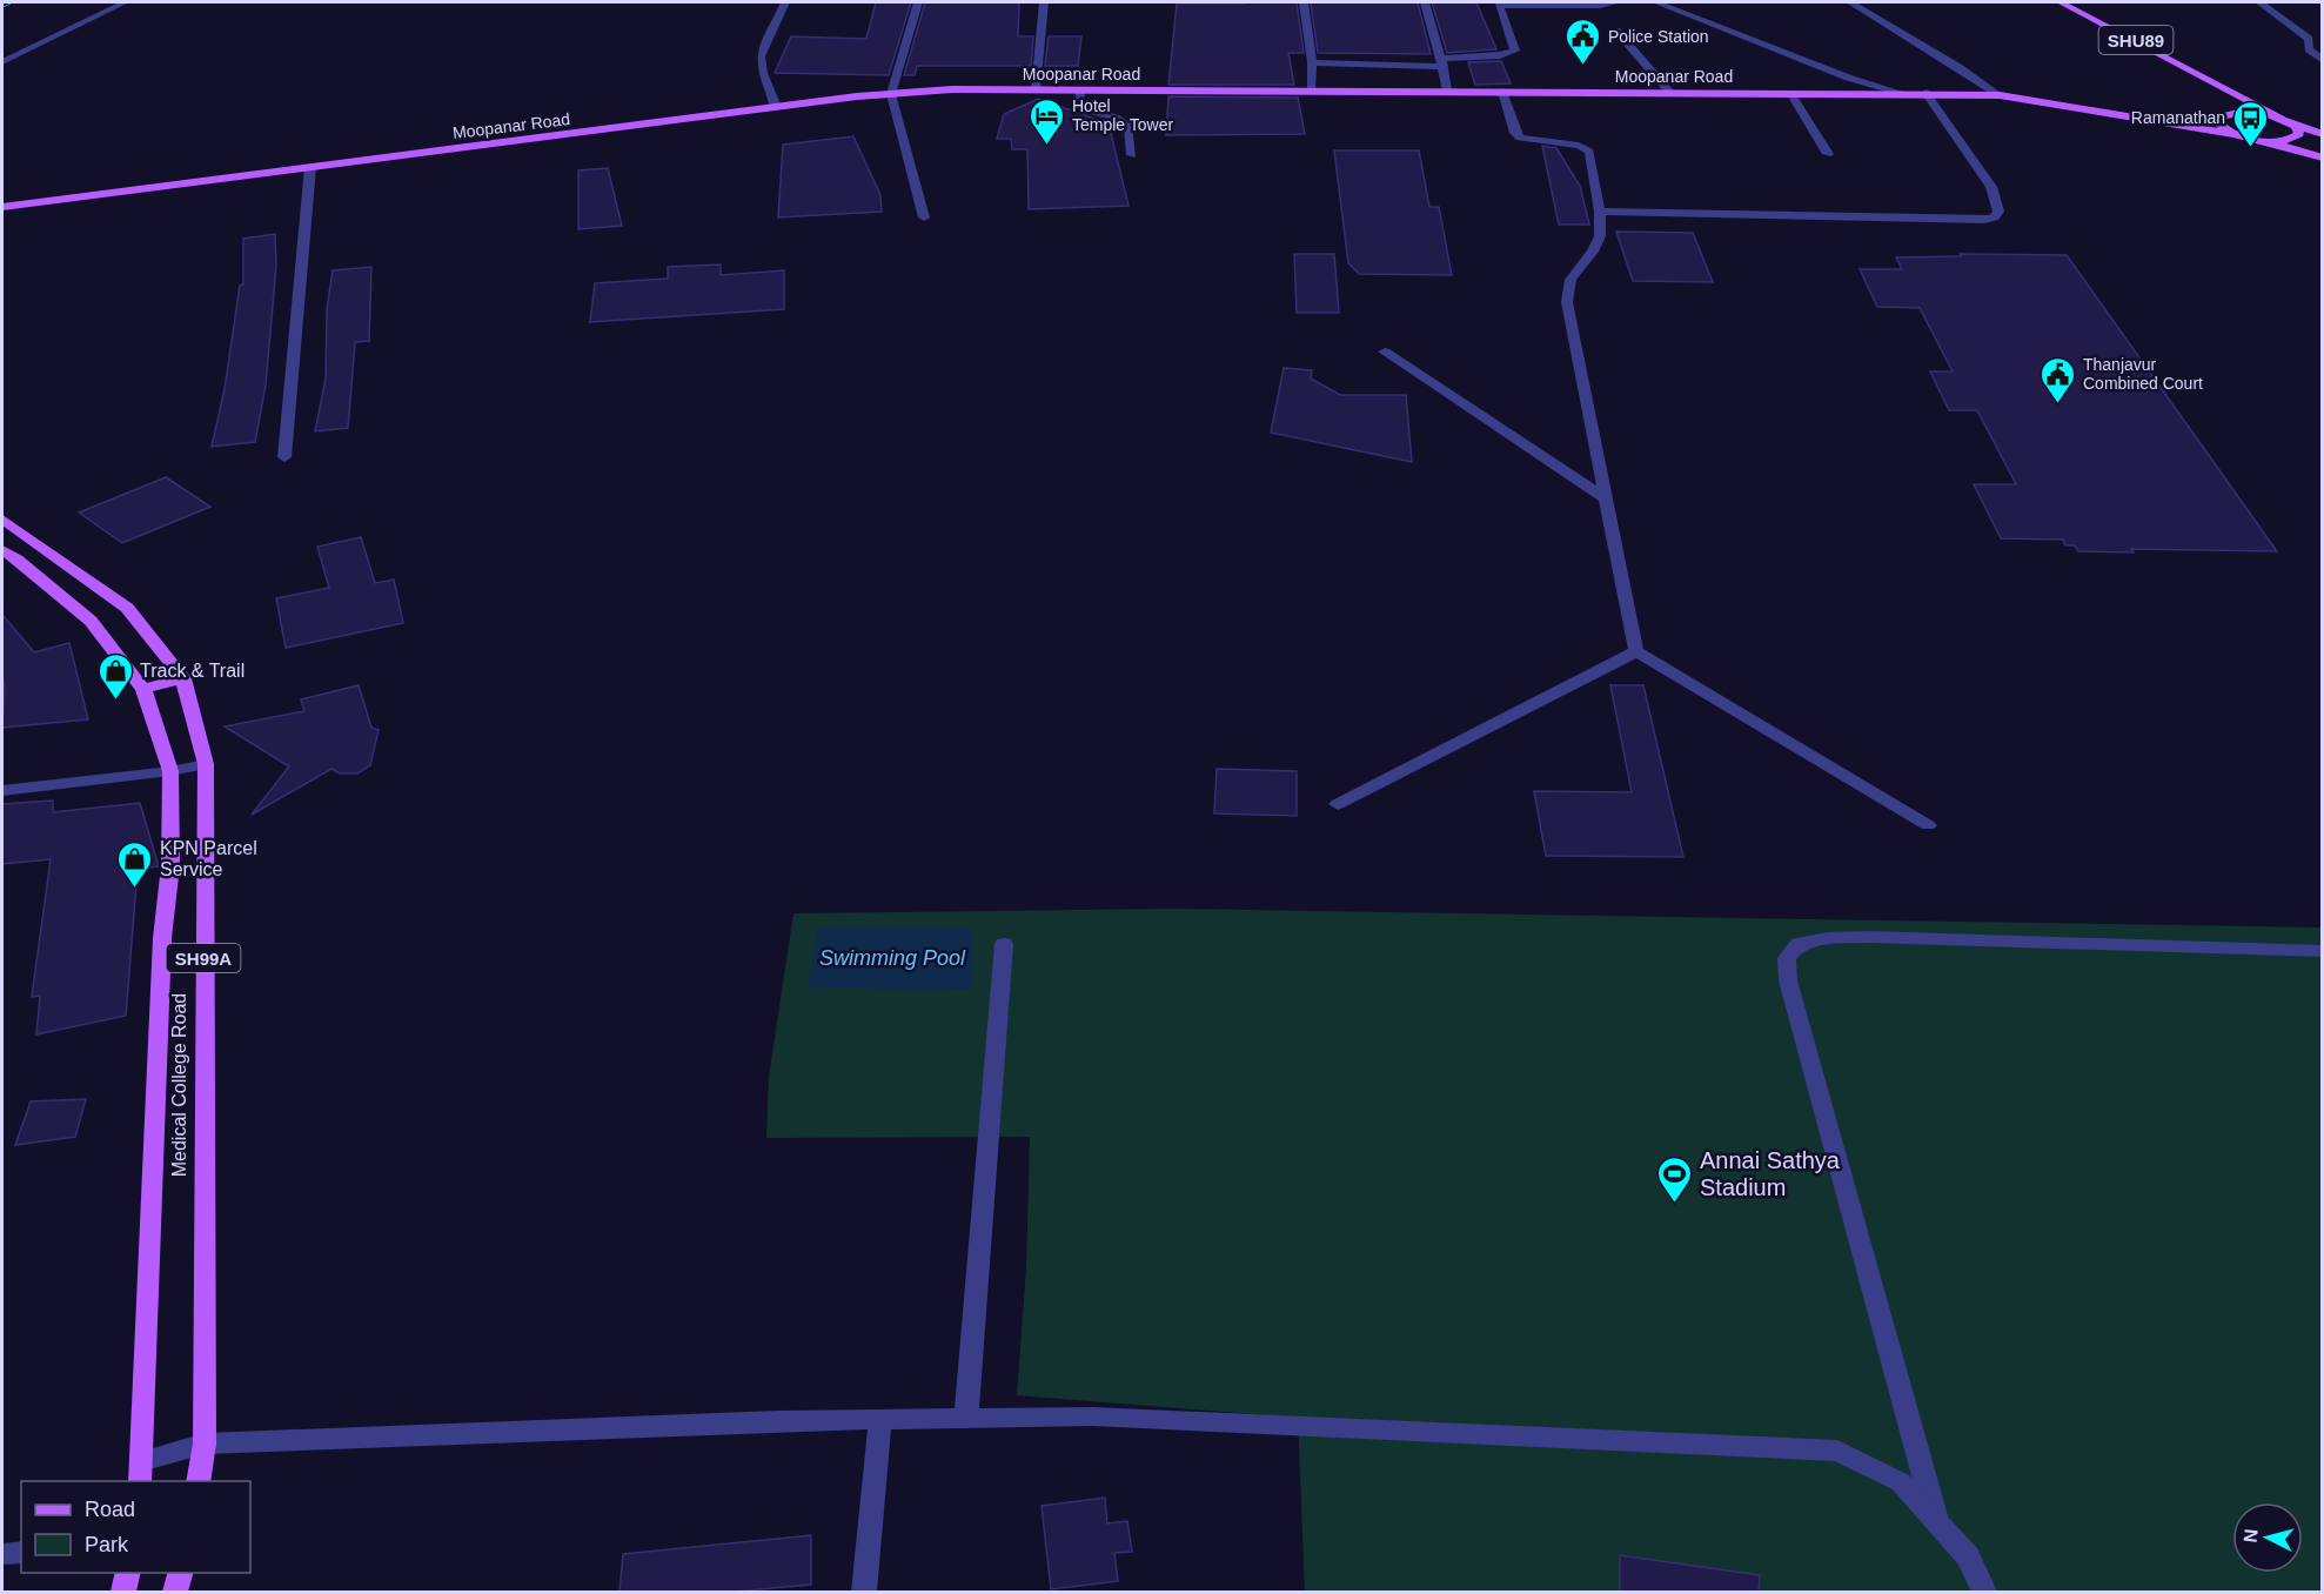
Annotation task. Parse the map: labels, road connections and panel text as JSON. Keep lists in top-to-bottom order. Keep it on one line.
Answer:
{"streets":{"main road":["SHU89","Moopanar Road","SH99A","Medical College Road"]},"crossings":[["SHU89","Moopanar Road"]],"water":["Swimming Pool"],"places":{"public building":["Police Station","Thanjavur Combined Court"],"hotel":["Hotel Temple Tower"],"bus stop":["Ramanathan"],"shop":["Track & Trail","KPN Parcel Service"],"sports":["Annai Sathya Stadium"]},"legend":["Road","Park"],"north":"left"}
